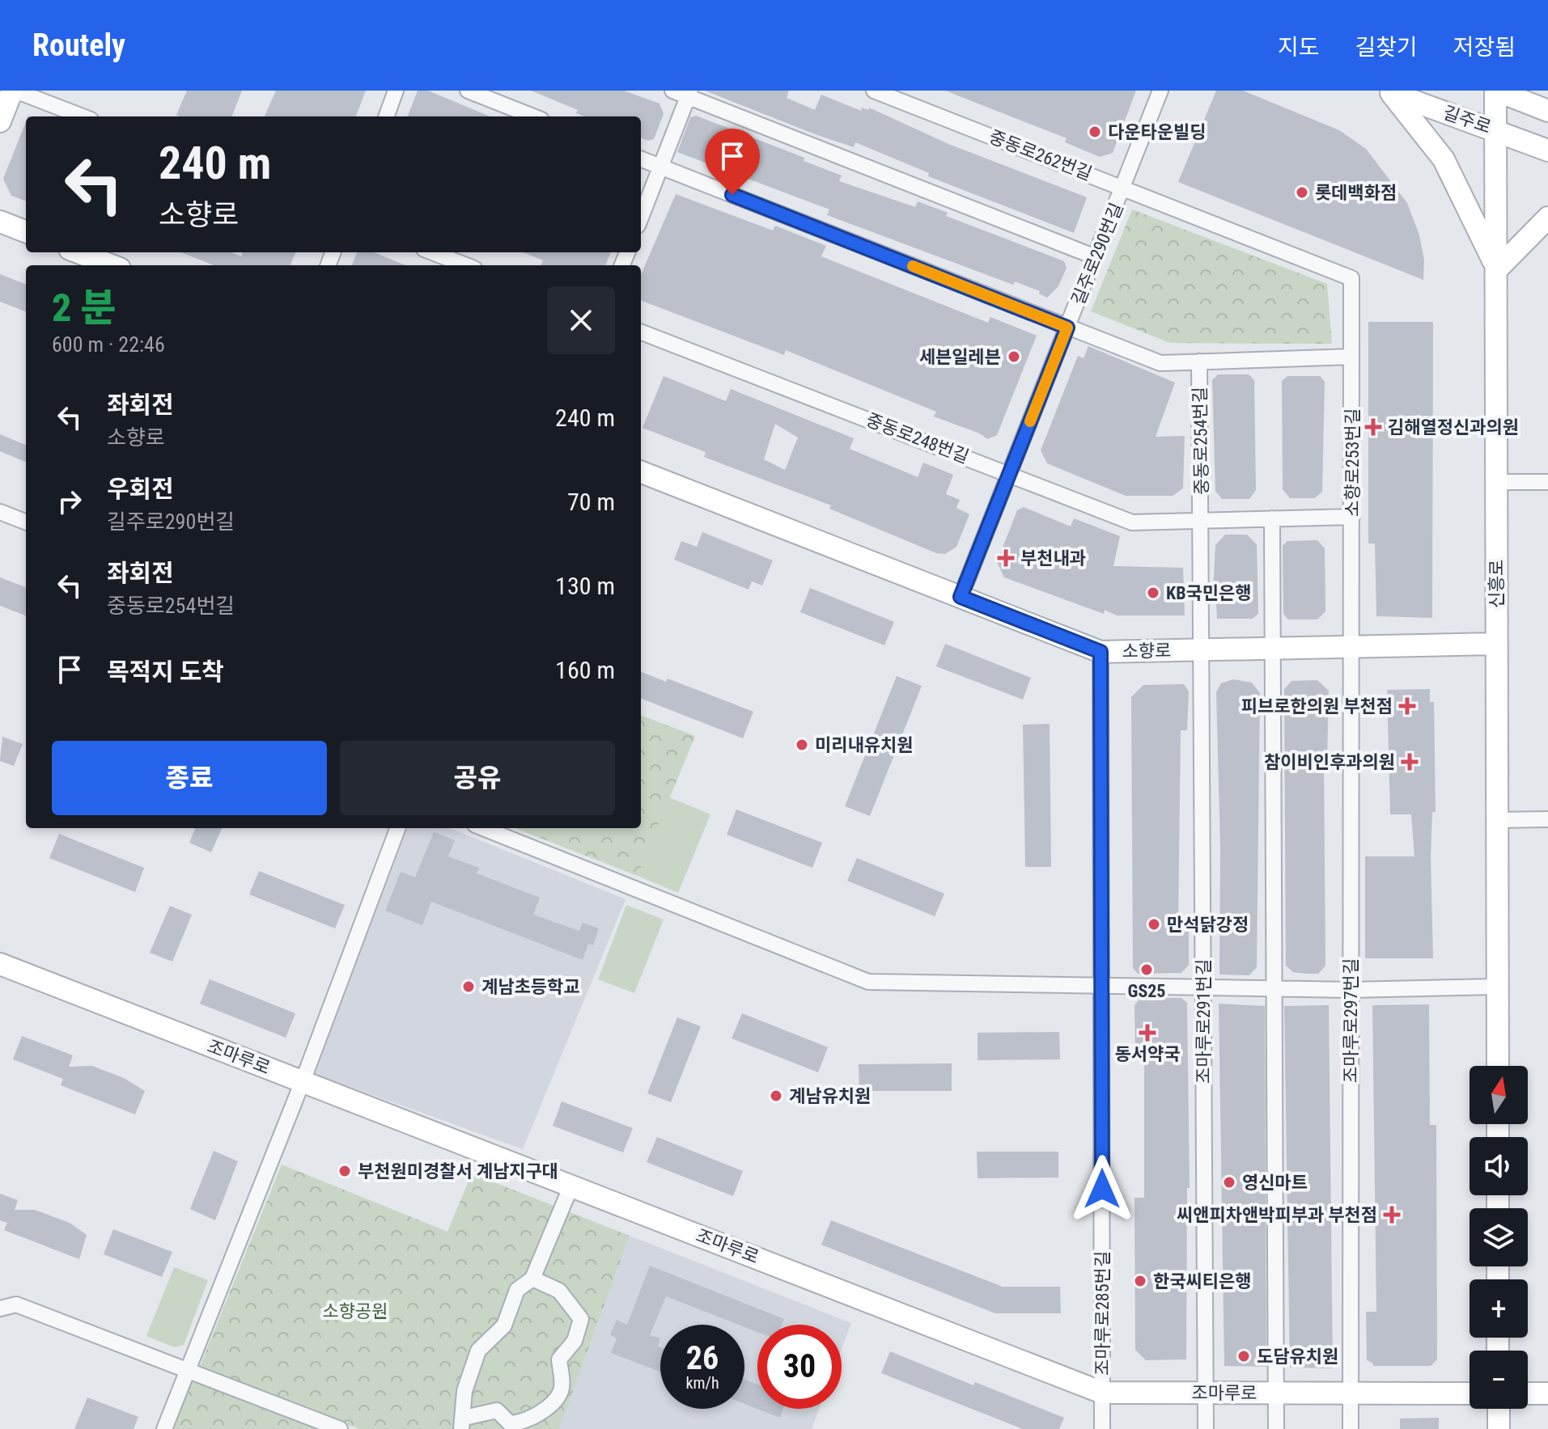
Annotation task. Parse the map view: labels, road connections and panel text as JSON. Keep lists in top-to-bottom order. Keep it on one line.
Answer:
{"streets":{"street":["길주로","중동로262번길","길주로290번길","중동로248번길","중동로254번길","소향로253번길","신흥로","소향로","조마루로297번길","조마루로291번길","조마루로","조마루로285번길"]},"crossings":[["길주로","신흥로"],["중동로262번길","길주로290번길"],["중동로262번길","소향로253번길"],["길주로290번길","중동로248번길"],["길주로290번길","중동로254번길"],["길주로290번길","소향로"],["중동로248번길","중동로254번길"],["중동로248번길","소향로253번길"],["중동로254번길","소향로253번길"],["소향로253번길","소향로"],["소향로253번길","조마루로297번길"],["신흥로","소향로"],["소향로","조마루로297번길"],["소향로","조마루로291번길"],["소향로","조마루로285번길"],["조마루로297번길","조마루로"],["조마루로291번길","조마루로"],["조마루로","조마루로285번길"]],"parks":["소향공원"],"places":{"other":["다운타운빌딩","롯데백화점","세븐일레븐","KB국민은행","미리내유치원","만석닭강정","GS25","계남초등학교","계남유치원","부천원미경찰서 계남지구대","영신마트","한국씨티은행","도담유치원"],"health":["김해열정신과의원","부천내과","피브로한의원 부천점","참이비인후과의원","동서약국","씨앤피차앤박피부과 부천점"]},"north":"top","page":{"header":"Routely","nav":["지도","길찾기","저장됨"],"turn":["240 m","소향로"],"heading":["2 분","600 m · 22:46"],"list":[{"name":"좌회전","note":"소향로","value":"240 m"},{"name":"우회전","note":"길주로290번길","value":"70 m"},{"name":"좌회전","note":"중동로254번길","value":"130 m"},{"name":"목적지 도착","value":"160 m"}],"buttons":["종료","공유"],"map_buttons":["+","−"],"speed":"26 km/h","limit":"30"}}
